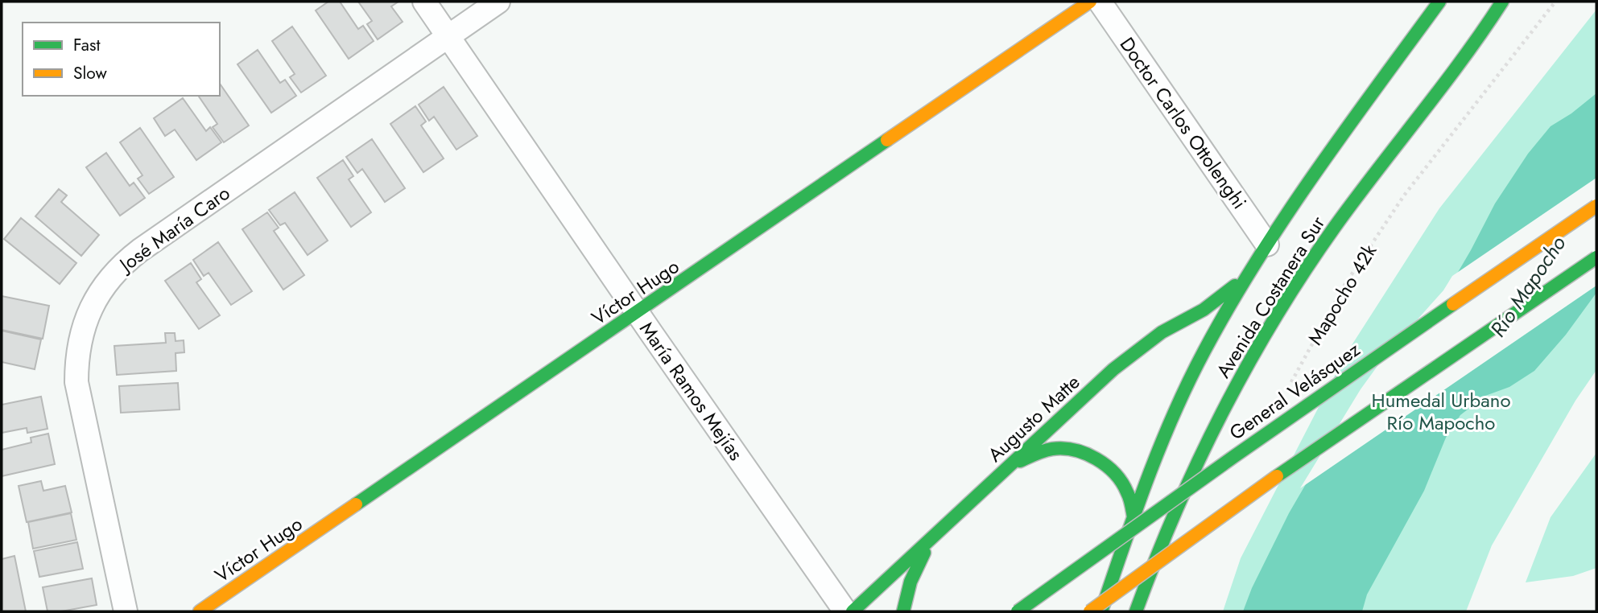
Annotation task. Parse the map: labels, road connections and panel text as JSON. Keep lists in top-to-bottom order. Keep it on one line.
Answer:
{"streets":{"main road":["Víctor Hugo","Avenida Costanera Sur","General Velásquez","Augusto Matte"],"street":["Doctor Carlos Ottolenghi","José María Caro","María Ramos Mejías"],"path":["Mapocho 42k"]},"crossings":[["Doctor Carlos Ottolenghi","Avenida Costanera Sur"],["José María Caro","María Ramos Mejías"],["Víctor Hugo","María Ramos Mejías"],["Avenida Costanera Sur","Augusto Matte"]],"water":["Río Mapocho"],"parks":["Humedal Urbano Río Mapocho"],"legend":["Fast","Slow"]}
